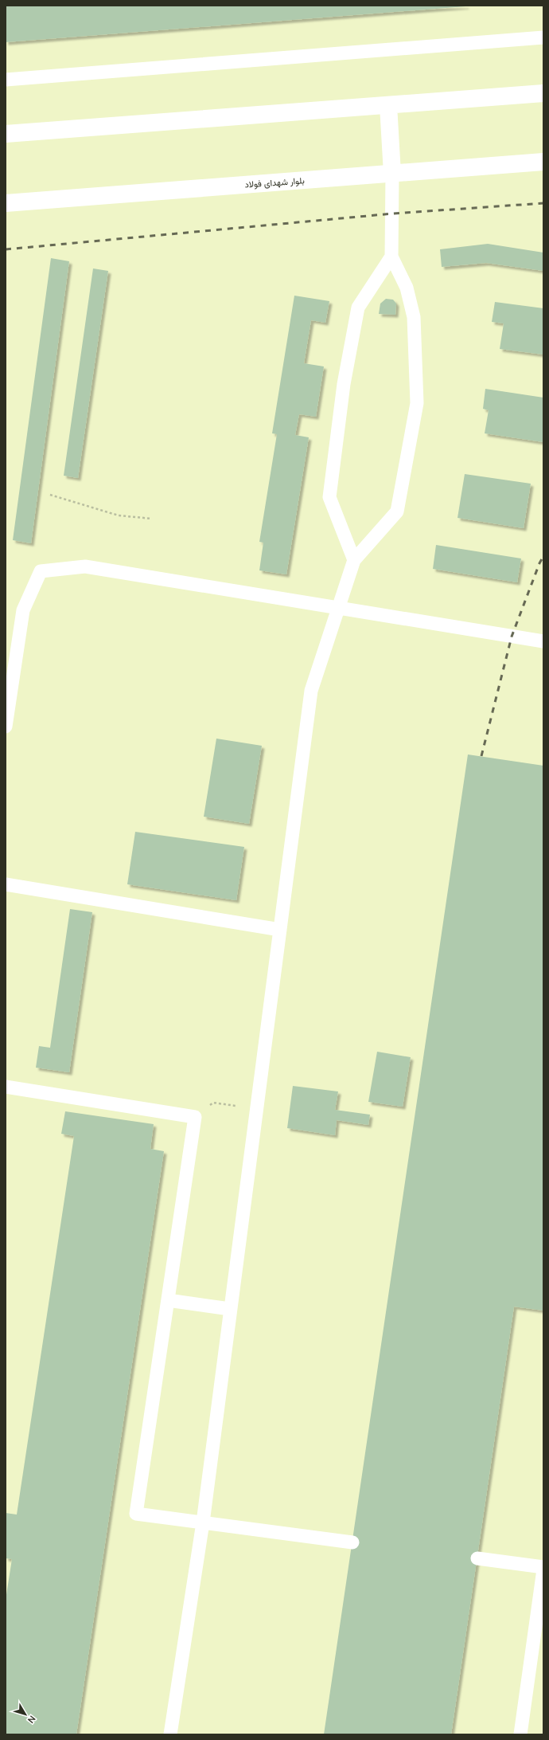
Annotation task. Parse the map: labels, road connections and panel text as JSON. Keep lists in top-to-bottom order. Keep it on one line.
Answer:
{"streets":{"street":["بلوار شهدای فولاد"]},"north":"bottom right"}
